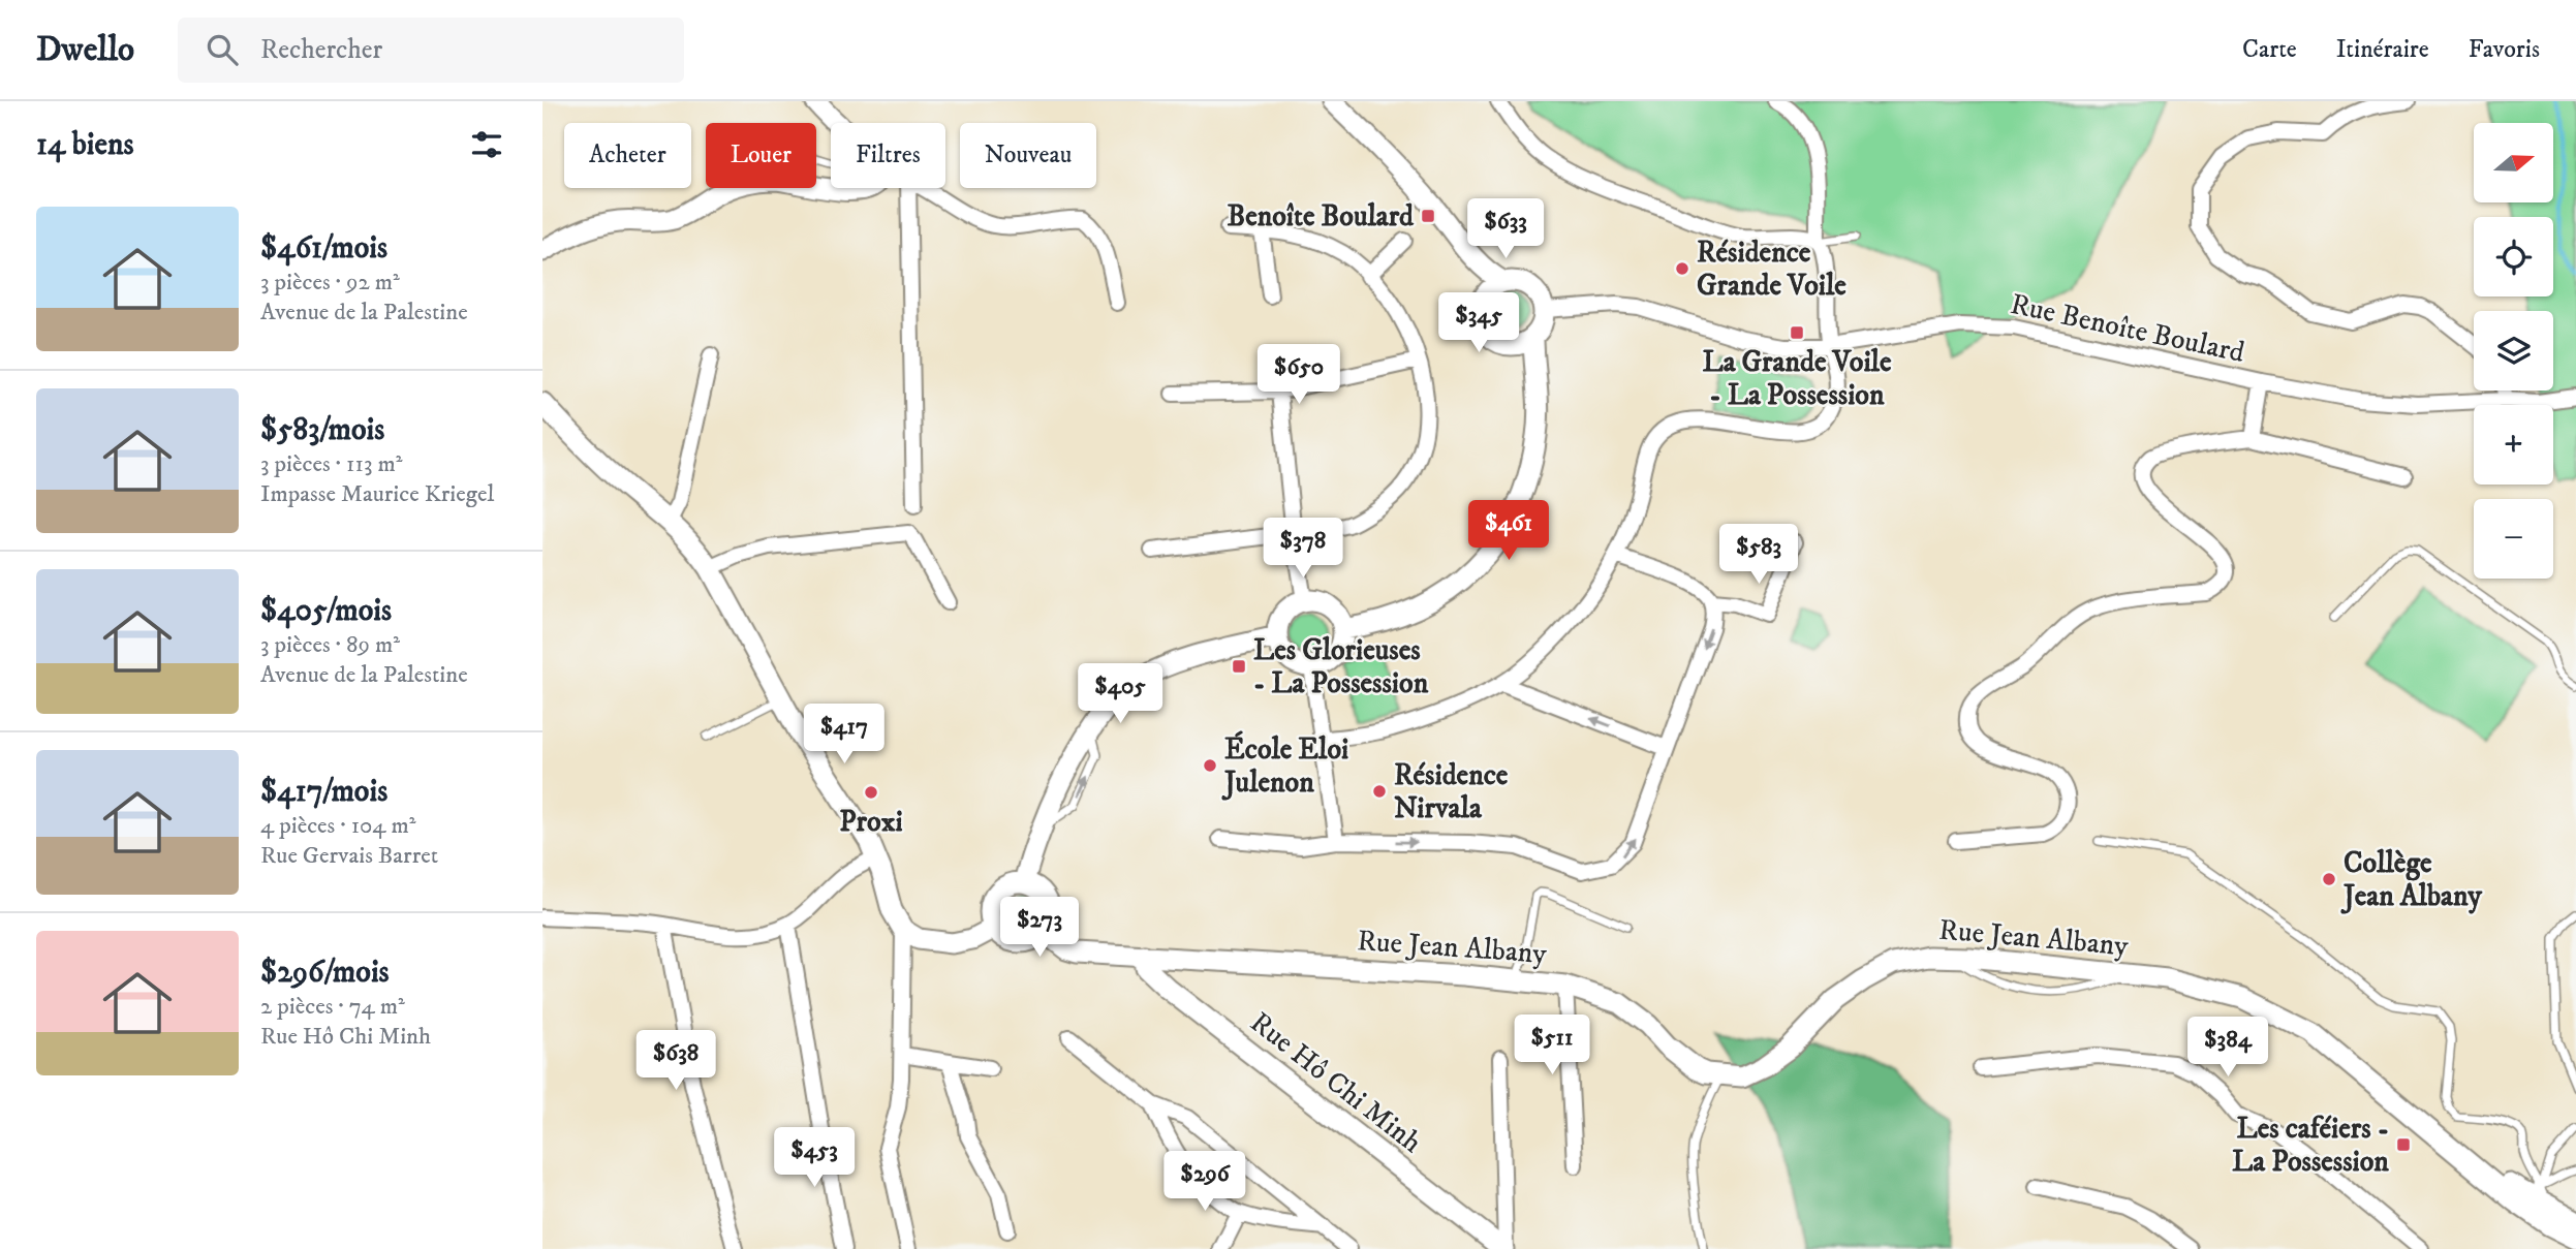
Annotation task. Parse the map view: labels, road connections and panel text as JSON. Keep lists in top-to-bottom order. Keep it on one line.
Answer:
{"streets":{"main road":["Rue Jean Albany","Rue Hô Chi Minh"],"street":["Rue Benoîte Boulard"]},"crossings":[["Rue Jean Albany","Rue Hô Chi Minh"]],"places":{"transit":["Benoîte Boulard","La Grande Voile - La Possession","Les Glorieuses - La Possession","Les caféiers - La Possession"],"other":["Résidence Grande Voile","École Eloi Julenon","Résidence Nirvala","Proxi","Collège Jean Albany"]},"north":"right","page":{"header":"Dwello","search":"Rechercher","nav":["Carte","Itinéraire","Favoris"],"heading":"14 biens","map_buttons":["+","−"],"chip":["Acheter","Louer","Filtres","Nouveau"],"list":[{"name":"$461/mois","note":"3 pièces · 92 m² · Avenue de la Palestine"},{"name":"$583/mois","note":"3 pièces · 113 m² · Impasse Maurice Kriegel"},{"name":"$405/mois","note":"3 pièces · 89 m² · Avenue de la Palestine"},{"name":"$417/mois","note":"4 pièces · 104 m² · Rue Gervais Barret"},{"name":"$296/mois","note":"2 pièces · 74 m² · Rue Hô Chi Minh"}],"price":["$633","$345","$650","$461","$378","$583","$405","$417","$273","$511","$384","$638","$453","$296"]}}
